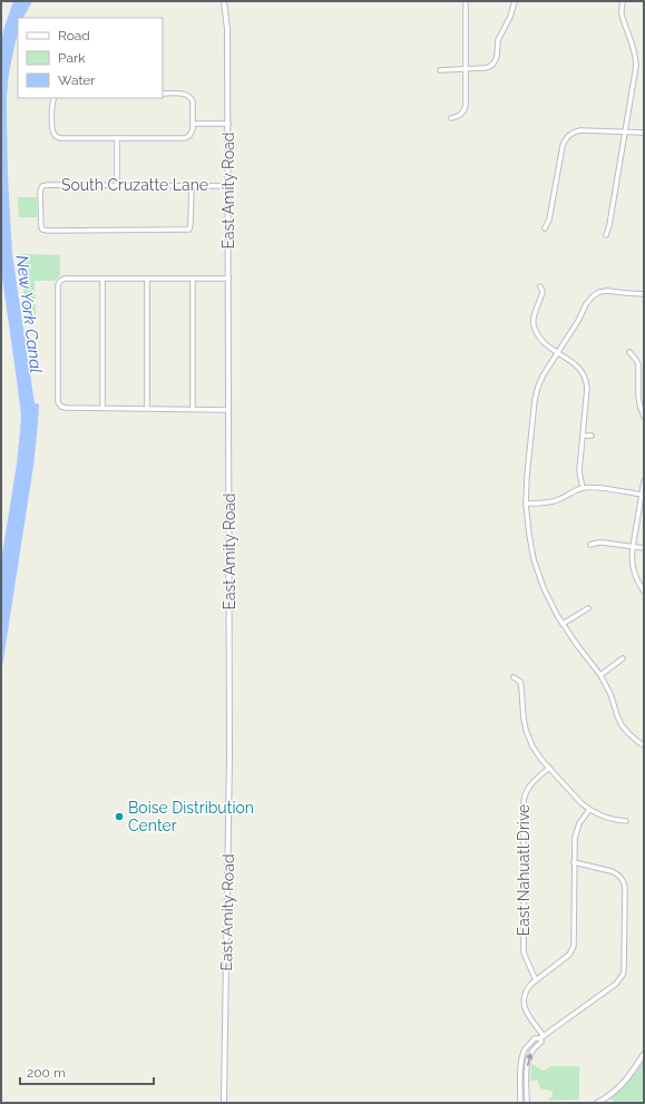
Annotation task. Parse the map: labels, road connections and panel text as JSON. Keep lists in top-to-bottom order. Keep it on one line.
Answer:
{"streets":{"street":["South Cruzatte Lane","East Amity Road","East Nahuatl Drive"]},"crossings":[["South Cruzatte Lane","East Amity Road"]],"water":["New York Canal"],"places":["Boise Distribution Center"],"legend":["Road","Park","Water"],"scale_bar":"200 m"}
